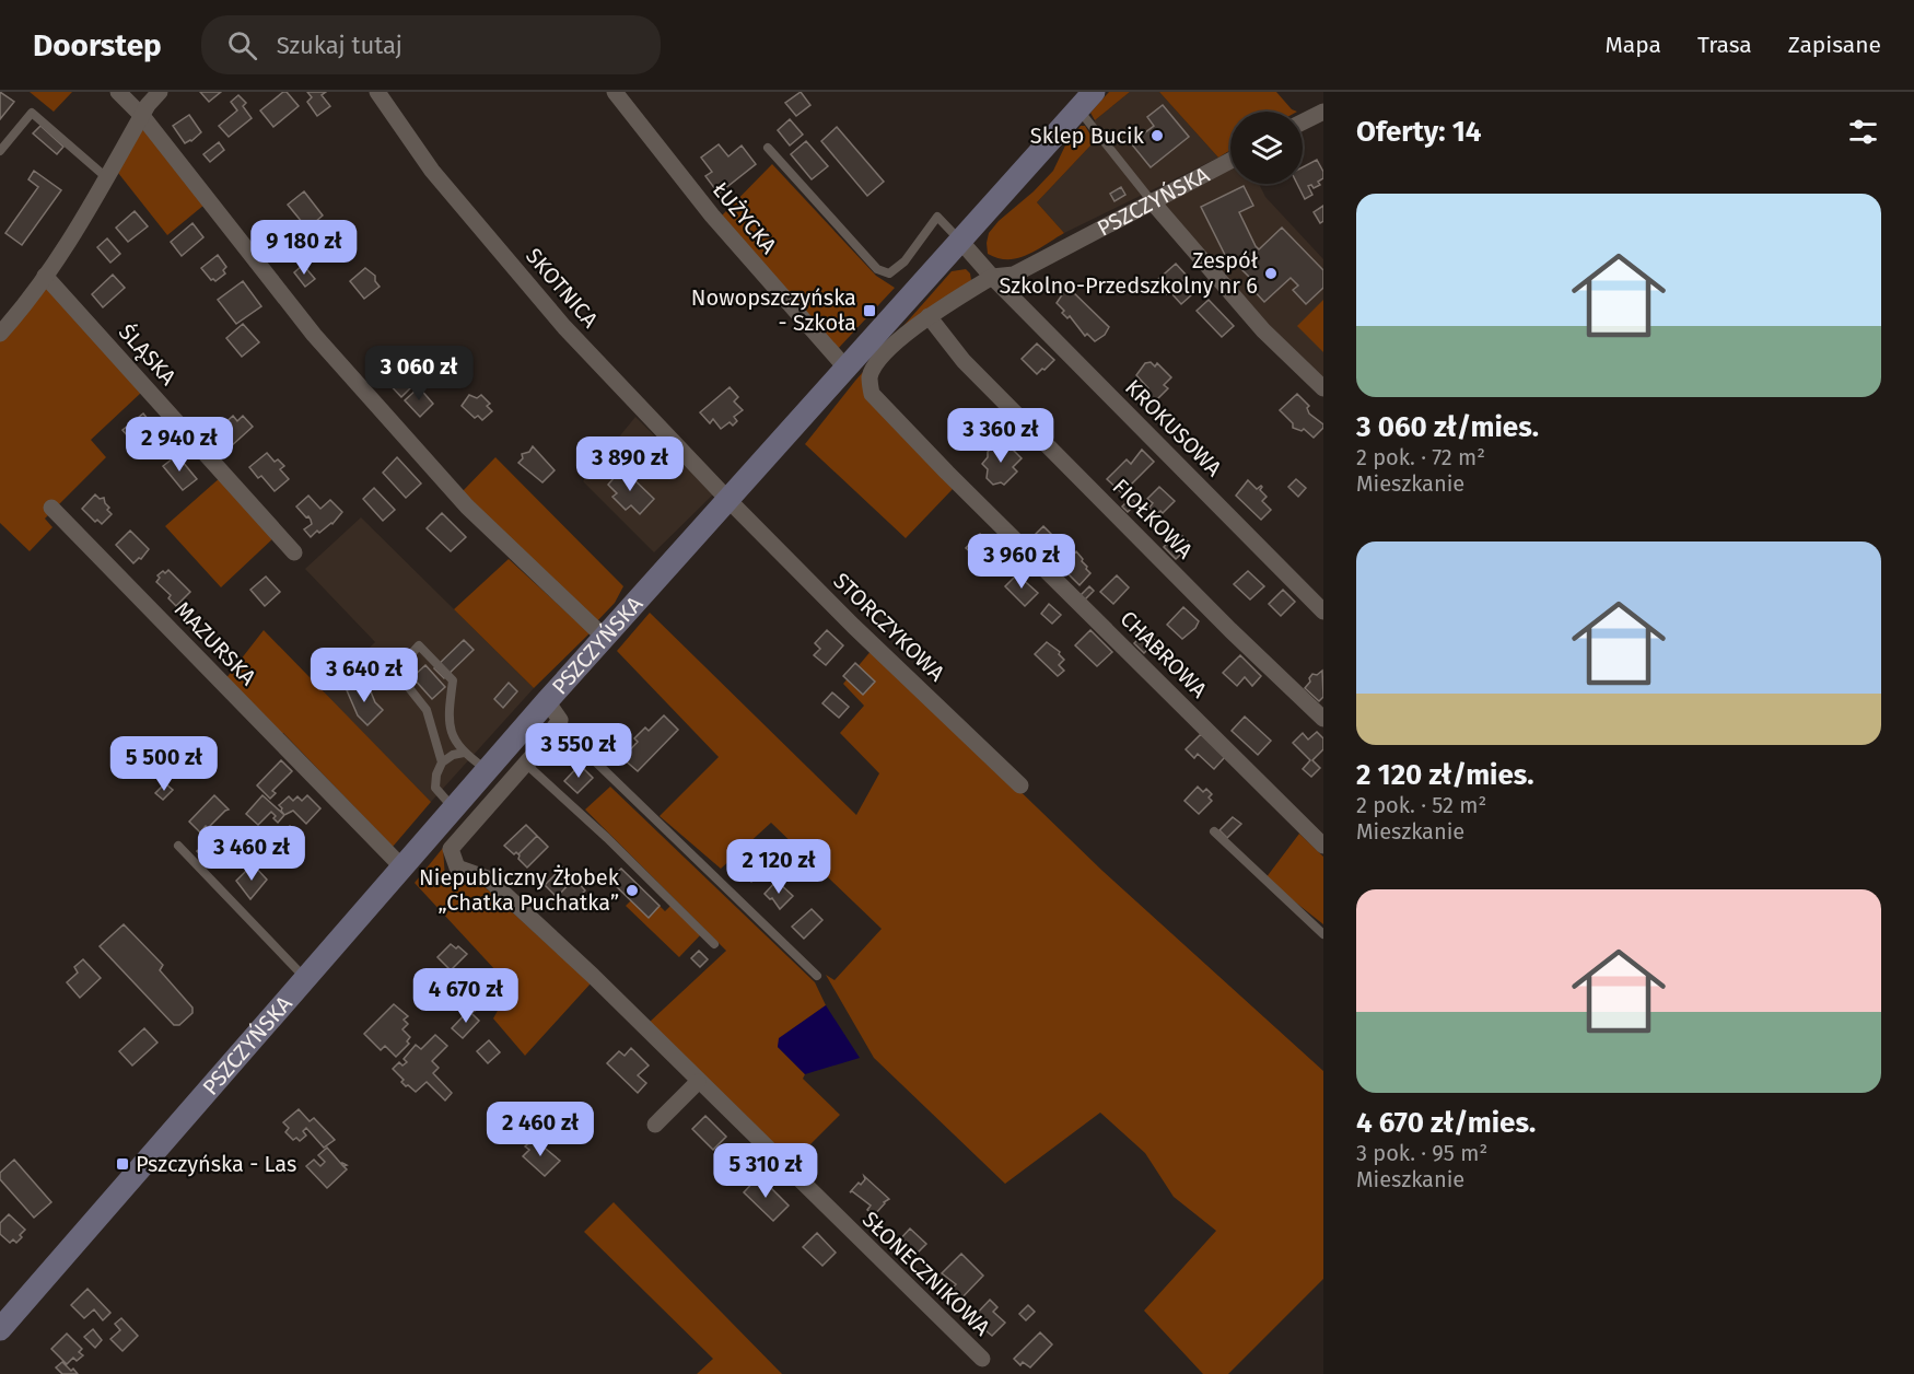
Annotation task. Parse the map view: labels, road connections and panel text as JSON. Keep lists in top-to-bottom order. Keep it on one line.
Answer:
{"streets":{"main road":["PSZCZYŃSKA"],"street":["ŁUŻYCKA","SKOTNICA","ŚLĄSKA","KROKUSOWA","FIOŁKOWA","STORCZYKOWA","MAZURSKA","CHABROWA","SŁONECZNIKOWA"]},"crossings":[["PSZCZYŃSKA","ŁUŻYCKA"],["PSZCZYŃSKA","SKOTNICA"],["PSZCZYŃSKA","KROKUSOWA"],["PSZCZYŃSKA","FIOŁKOWA"],["PSZCZYŃSKA","STORCZYKOWA"],["PSZCZYŃSKA","MAZURSKA"],["PSZCZYŃSKA","CHABROWA"],["PSZCZYŃSKA","SŁONECZNIKOWA"],["SKOTNICA","STORCZYKOWA"]],"places":{"other":["Sklep Bucik","Zespół Szkolno-Przedszkolny nr 6","Niepubliczny Żłobek „Chatka Puchatka”"],"transit":["Nowopszczyńska - Szkoła","Pszczyńska - Las"]},"page":{"header":"Doorstep","search":"Szukaj tutaj","nav":["Mapa","Trasa","Zapisane"],"heading":"Oferty: 14","list":[{"name":"3 060 zł/mies.","note":"2 pok. · 72 m² · Mieszkanie"},{"name":"2 120 zł/mies.","note":"2 pok. · 52 m² · Mieszkanie"},{"name":"4 670 zł/mies.","note":"3 pok. · 95 m² · Mieszkanie"}],"price":["9 180 zł","3 060 zł","3 360 zł","2 940 zł","3 890 zł","3 960 zł","3 640 zł","3 550 zł","5 500 zł","3 460 zł","2 120 zł","4 670 zł","2 460 zł","5 310 zł"]}}
